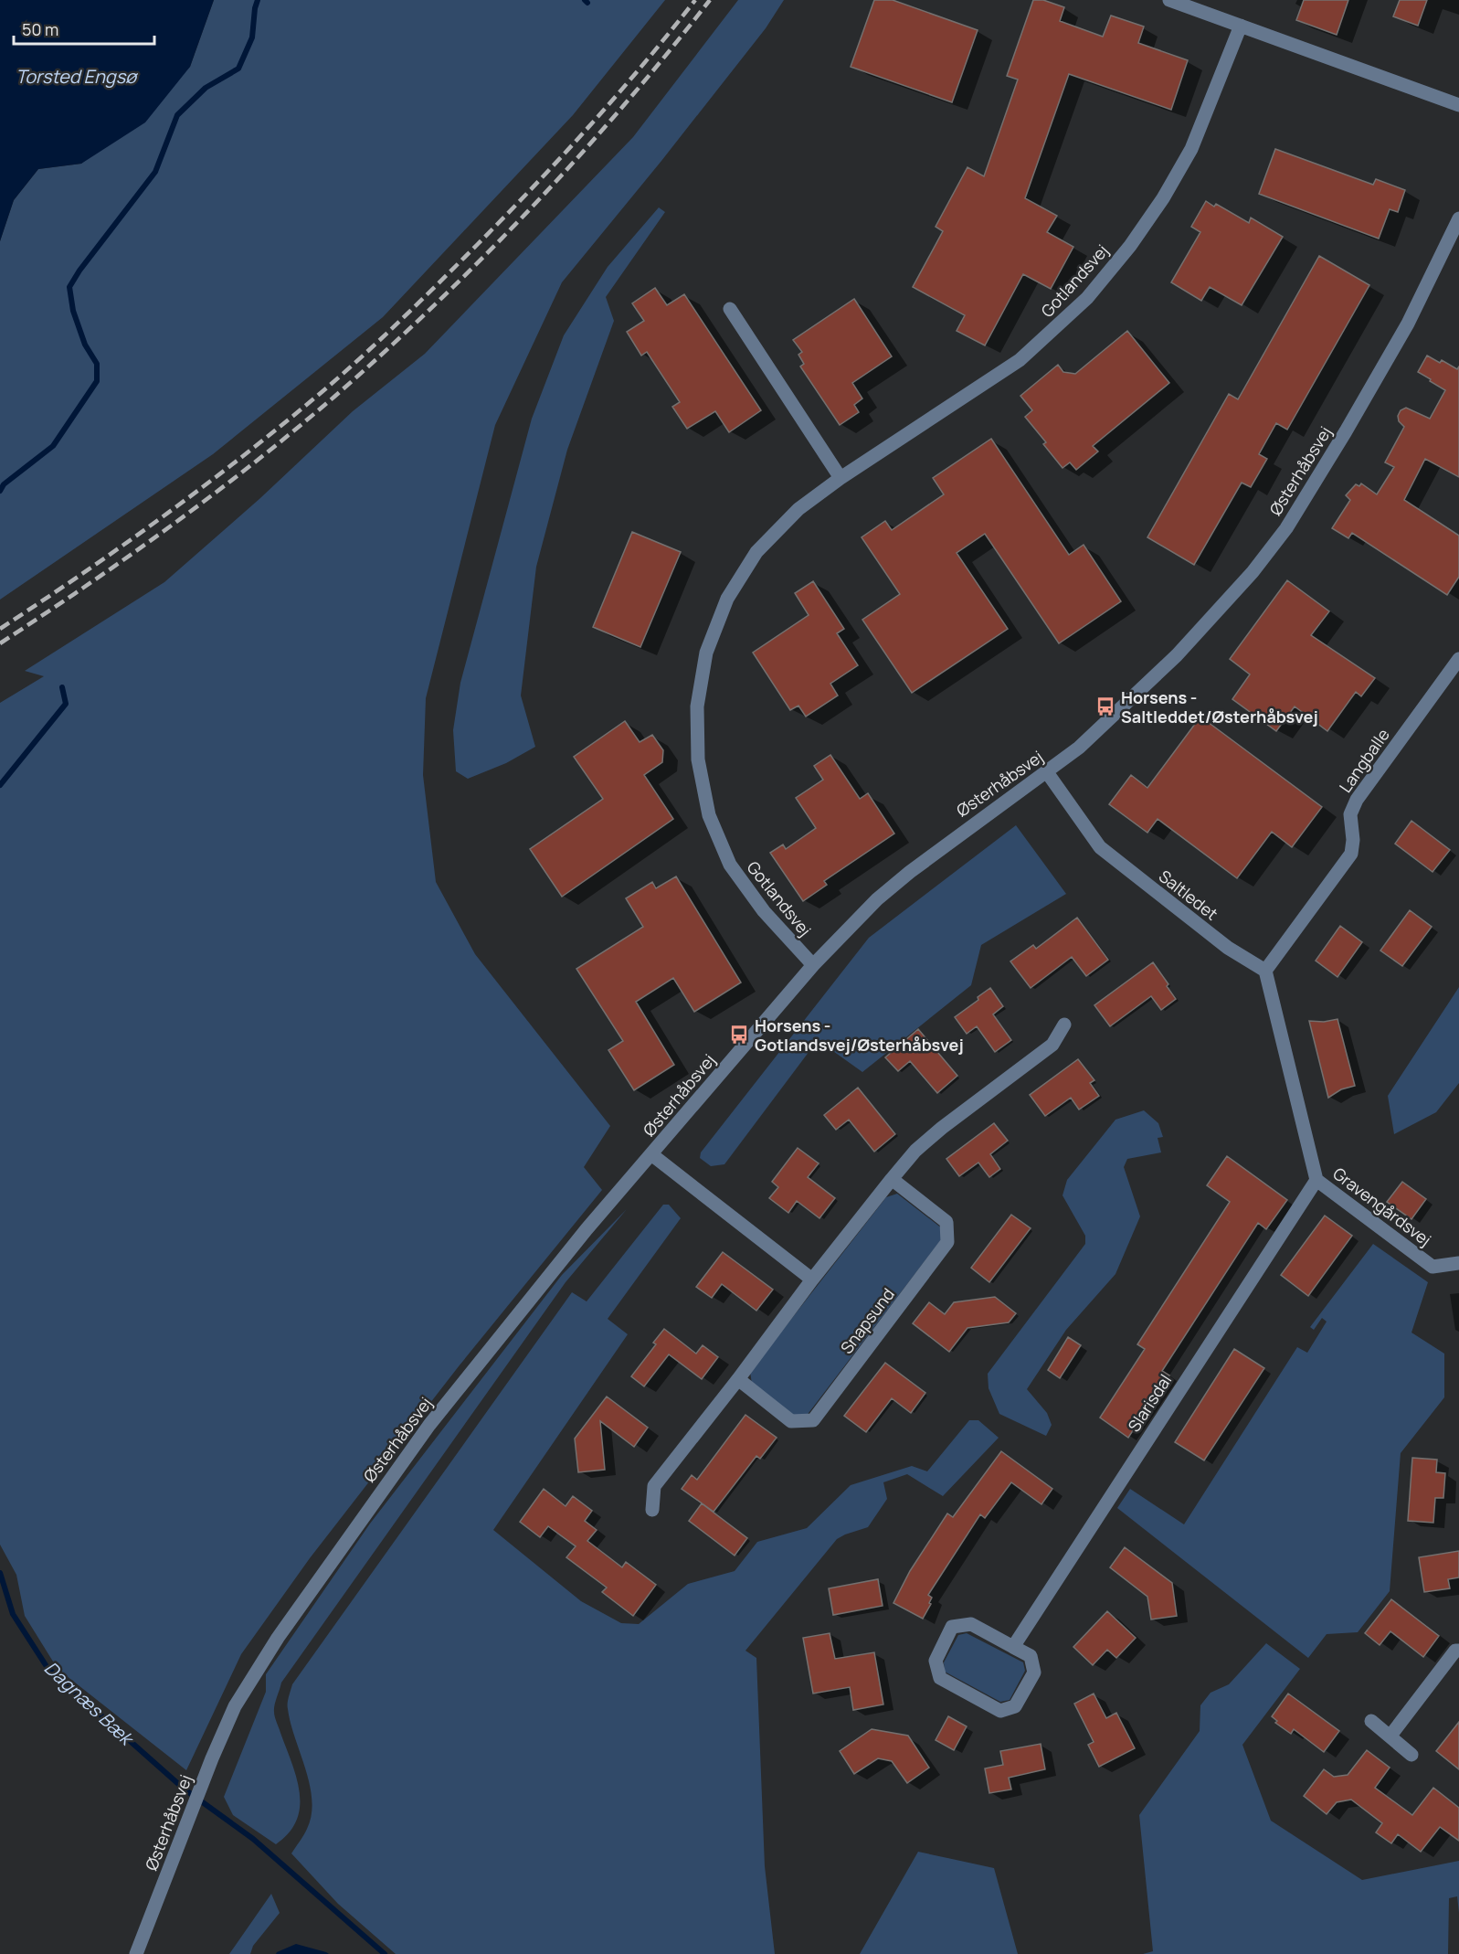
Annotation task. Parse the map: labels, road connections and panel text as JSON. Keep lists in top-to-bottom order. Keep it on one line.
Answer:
{"streets":{"street":["Gotlandsvej","Østerhåbsvej","Langballe","Saltledet","Gravengårdsvej","Snapsund","Slarisdal"]},"crossings":[["Gotlandsvej","Østerhåbsvej"],["Østerhåbsvej","Saltledet"],["Langballe","Saltledet"],["Langballe","Gravengårdsvej"],["Saltledet","Gravengårdsvej"],["Gravengårdsvej","Slarisdal"]],"water":["Torsted Engsø","Dagnæs Bæk"],"places":{"bus stop":["Horsens - Saltleddet/Østerhåbsvej","Horsens - Gotlandsvej/Østerhåbsvej"]},"scale_bar":"50 m"}
